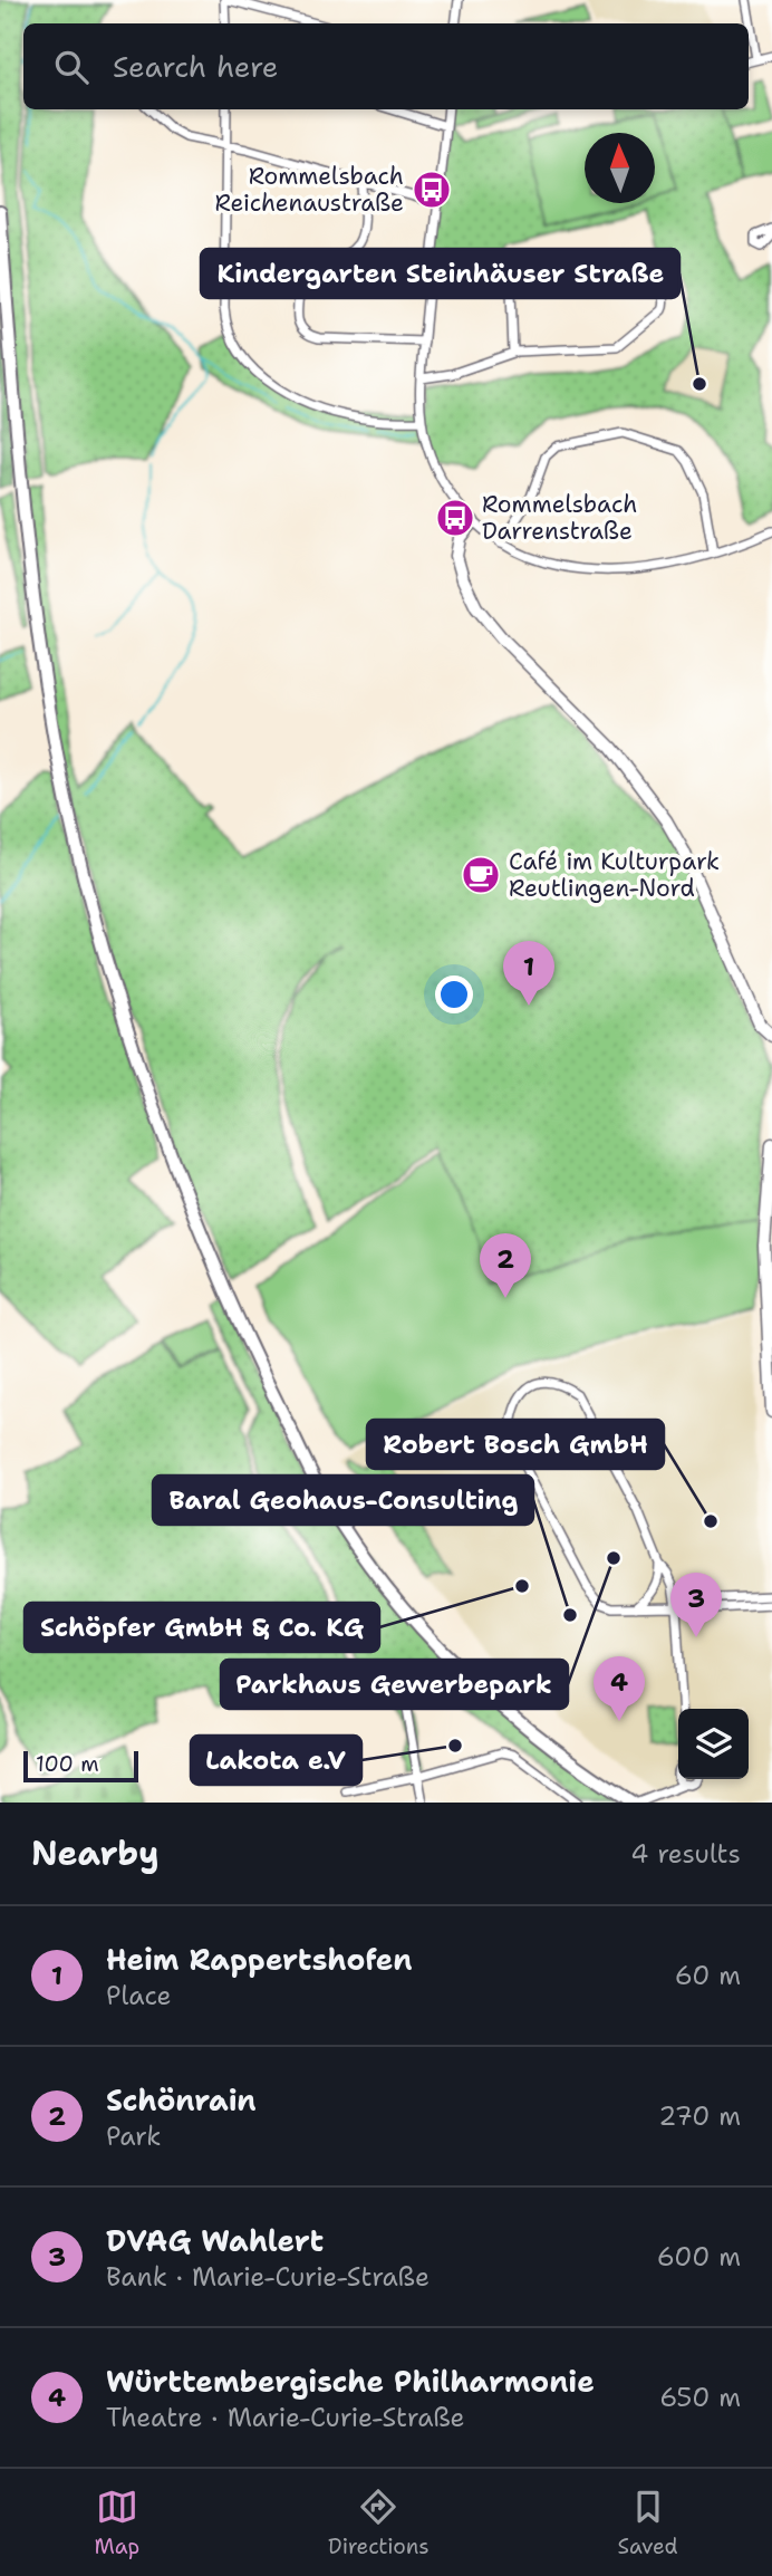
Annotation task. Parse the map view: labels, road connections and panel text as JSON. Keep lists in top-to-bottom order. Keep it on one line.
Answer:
{"places":{"bus stop":["Rommelsbach Reichenaustraße","Rommelsbach Darrenstraße"],"other":["Kindergarten Steinhäuser Straße","Robert Bosch GmbH","Parkhaus Gewerbepark","Schöpfer GmbH & Co. KG","Baral Geohaus-Consulting","Lakota e.V"],"cafe":["Café im Kulturpark Reutlingen-Nord"]},"scale_bar":"100 m","north":"top","page":{"search":"Search here","pins":["1","2","3","4"],"scale":"100 m","heading":["Nearby","4 results"],"list":[{"mark":"1","name":"Heim Rappertshofen","note":"Place","value":"60 m"},{"mark":"2","name":"Schönrain","note":"Park","value":"270 m"},{"mark":"3","name":"DVAG Wahlert","note":"Bank · Marie-Curie-Straße","value":"600 m"},{"mark":"4","name":"Württembergische Philharmonie","note":"Theatre · Marie-Curie-Straße","value":"650 m"}],"nav":["Map","Directions","Saved"]}}
